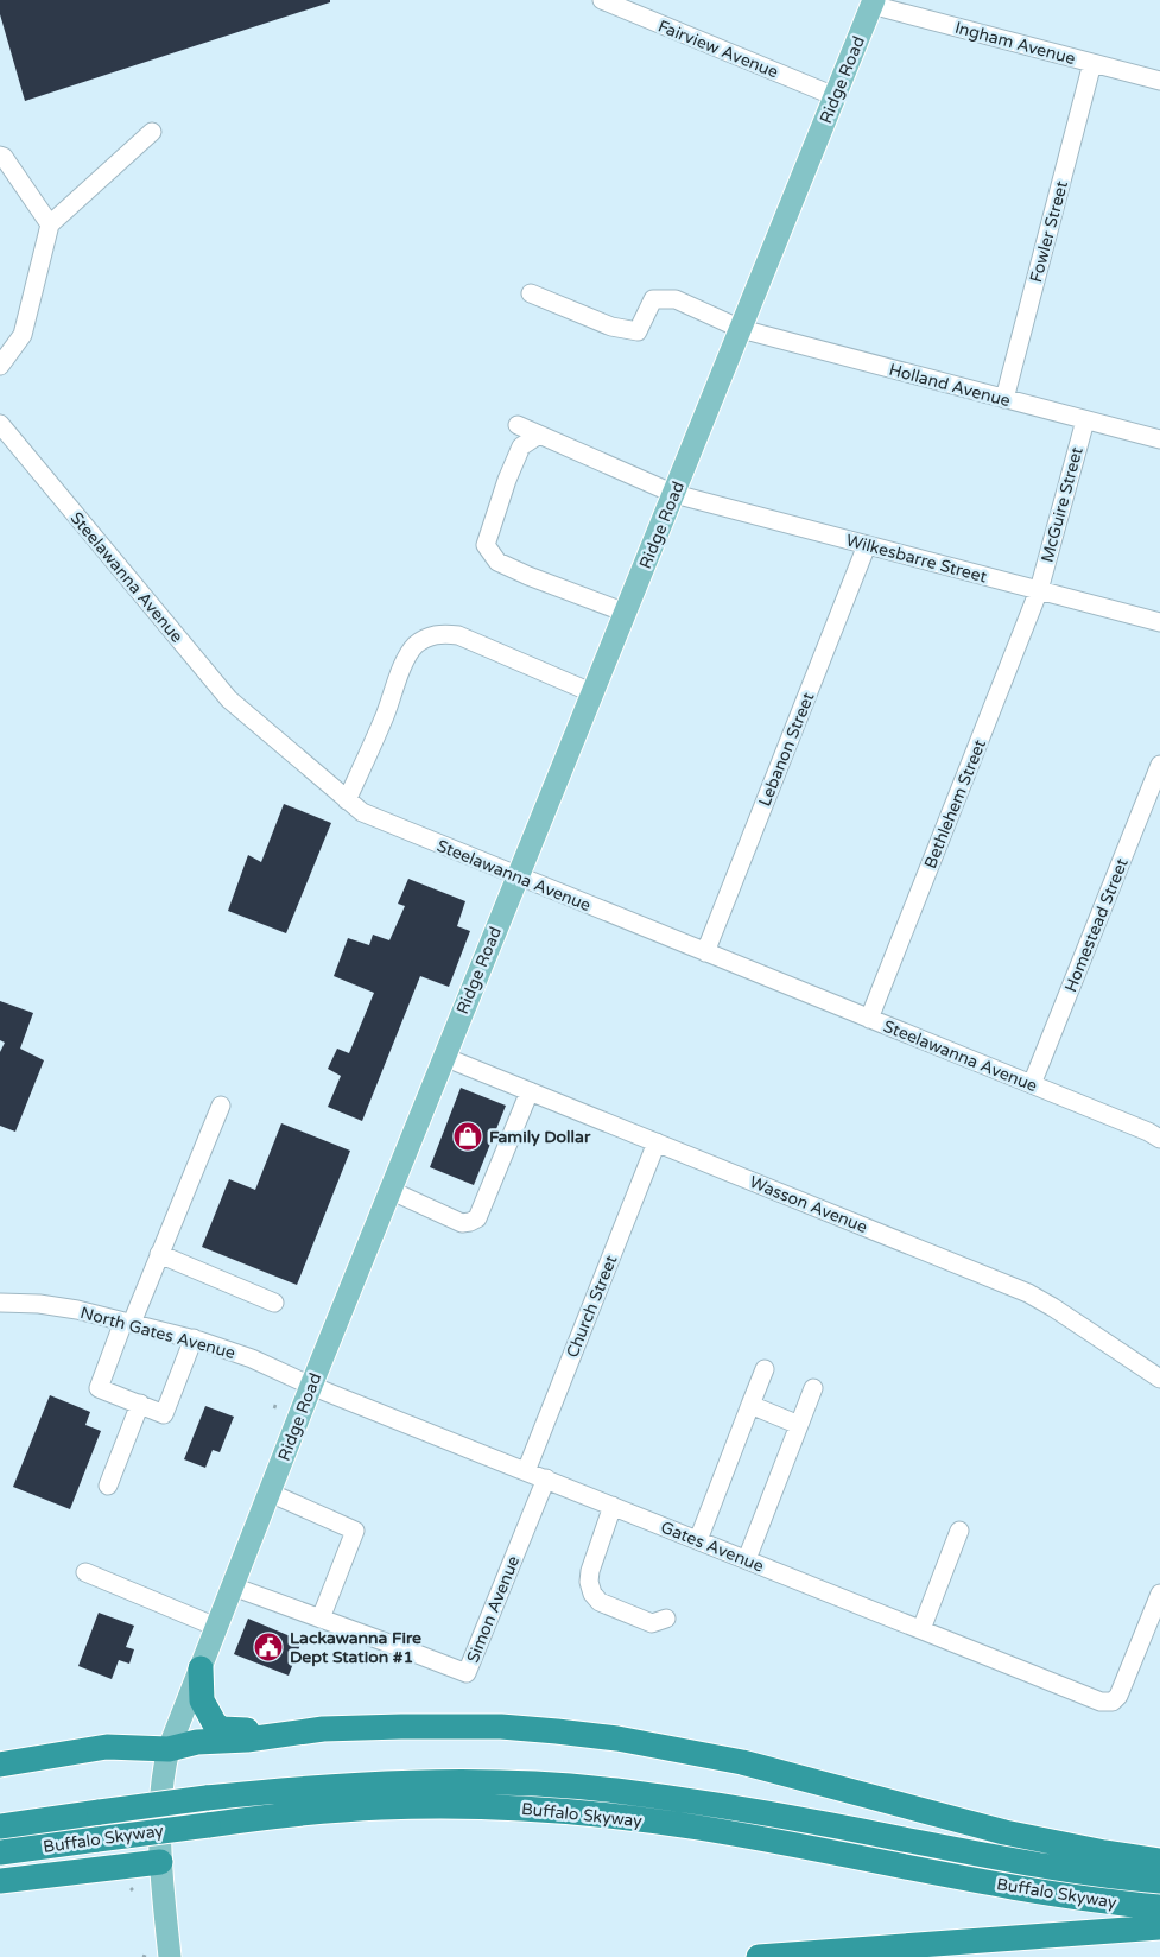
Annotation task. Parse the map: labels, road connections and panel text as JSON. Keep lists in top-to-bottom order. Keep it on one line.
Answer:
{"streets":{"highway":["Buffalo Skyway"],"main road":["Ridge Road"],"street":["Ingham Avenue","Fairview Avenue","Fowler Street","Holland Avenue","McGuire Street","Wilkesbarre Street","Steelawanna Avenue","Lebanon Street","Bethlehem Street","Homestead Street","Wasson Avenue","Church Street","North Gates Avenue","Gates Avenue","Simon Avenue"]},"crossings":[["Ingham Avenue","Ridge Road"],["Ingham Avenue","Fowler Street"],["Fairview Avenue","Ridge Road"],["Ridge Road","Holland Avenue"],["Ridge Road","Wilkesbarre Street"],["Ridge Road","Steelawanna Avenue"],["Ridge Road","Wasson Avenue"],["Ridge Road","North Gates Avenue"],["Ridge Road","Gates Avenue"],["Ridge Road","Simon Avenue"],["Fowler Street","Holland Avenue"],["Holland Avenue","McGuire Street"],["McGuire Street","Wilkesbarre Street"],["McGuire Street","Bethlehem Street"],["Wilkesbarre Street","Lebanon Street"],["Wilkesbarre Street","Bethlehem Street"],["Steelawanna Avenue","Lebanon Street"],["Steelawanna Avenue","Bethlehem Street"],["Steelawanna Avenue","Homestead Street"],["Wasson Avenue","Church Street"],["Church Street","Gates Avenue"],["North Gates Avenue","Gates Avenue"],["Gates Avenue","Simon Avenue"]],"places":{"shop":["Family Dollar"],"public building":["Lackawanna Fire Dept Station #1"]}}
